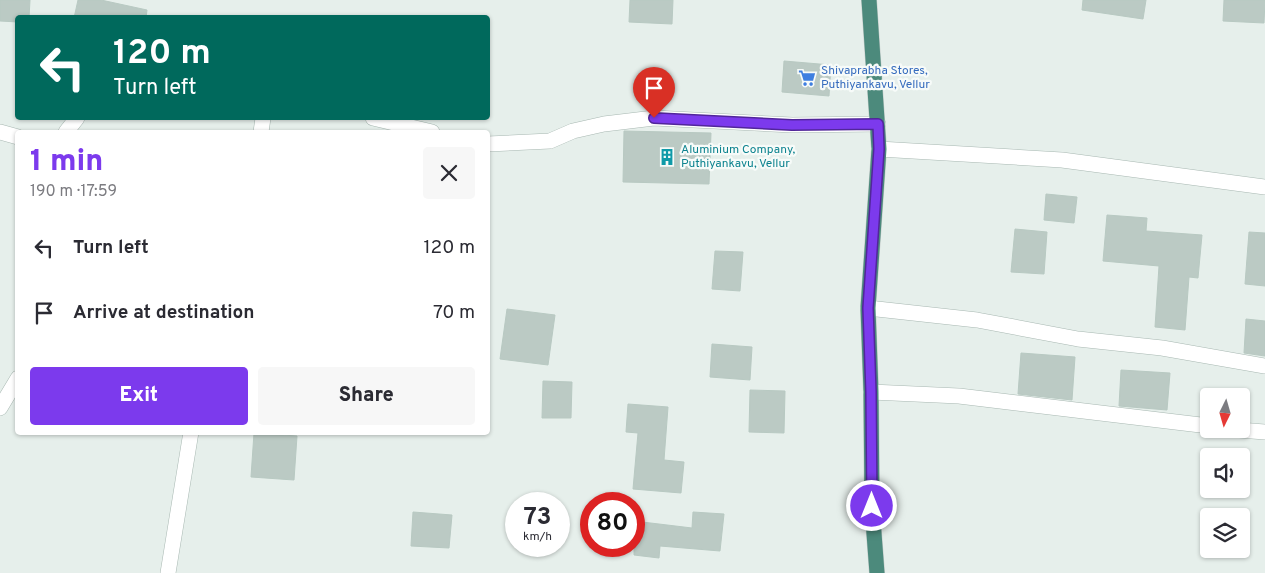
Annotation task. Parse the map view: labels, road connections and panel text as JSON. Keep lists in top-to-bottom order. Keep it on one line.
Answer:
{"places":{"supermarket":["Shivaprabha Stores, Puthiyankavu, Vellur"],"building":["Aluminium Company, Puthiyankavu, Vellur"]},"north":"bottom","page":{"turn":["120 m","Turn left"],"heading":["1 min","190 m · 17:59"],"list":[{"name":"Turn left","value":"120 m"},{"name":"Arrive at destination","value":"70 m"}],"buttons":["Exit","Share"],"speed":"73 km/h","limit":"80"}}
